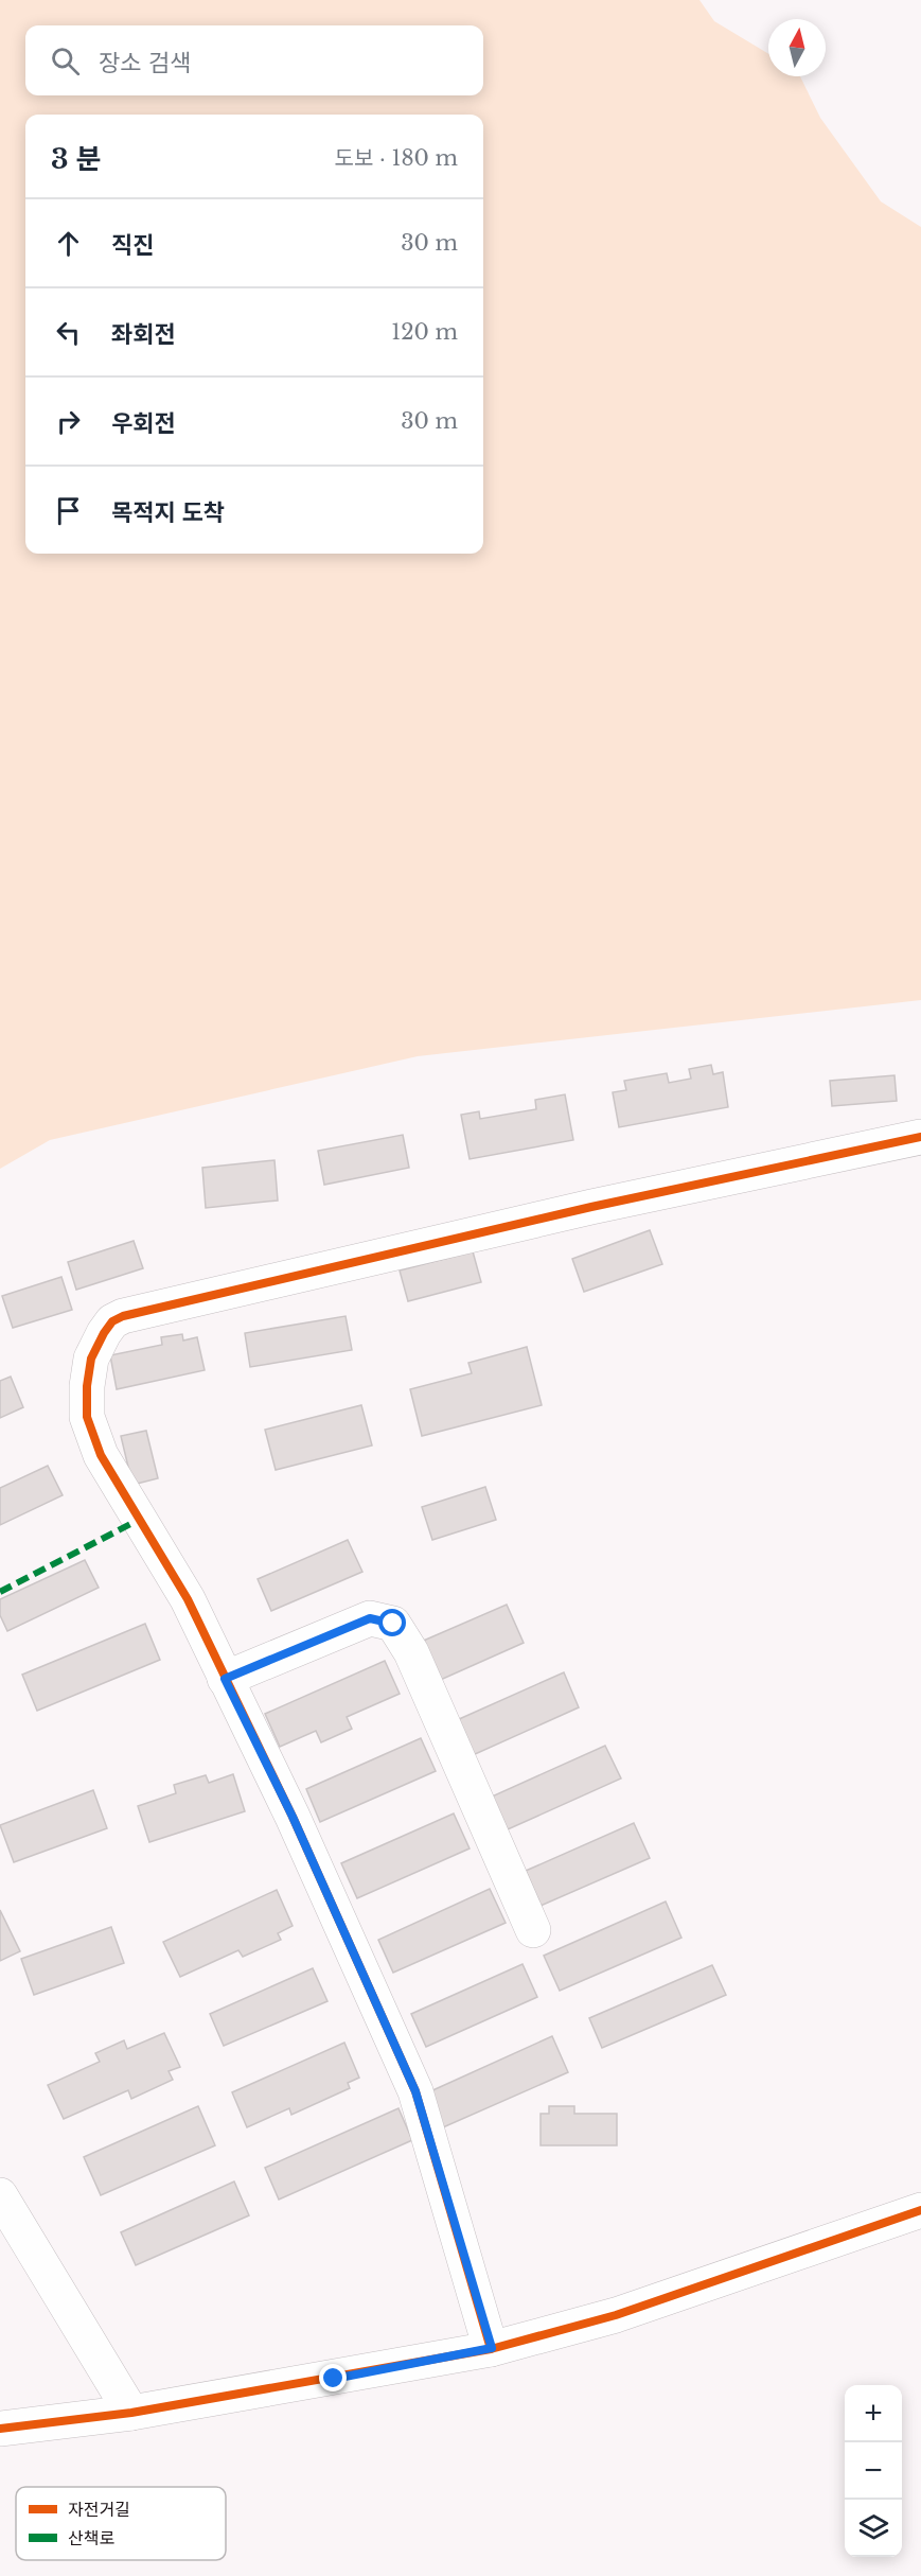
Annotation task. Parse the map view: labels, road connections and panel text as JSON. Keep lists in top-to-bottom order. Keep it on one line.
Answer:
{"legend":["자전거길","산책로"],"north":"top","page":{"search":"장소 검색","heading":["3 분","도보 · 180 m"],"list":[["직진","30 m"],["좌회전","120 m"],["우회전","30 m"],"목적지 도착"],"map_buttons":["+","−"]}}
